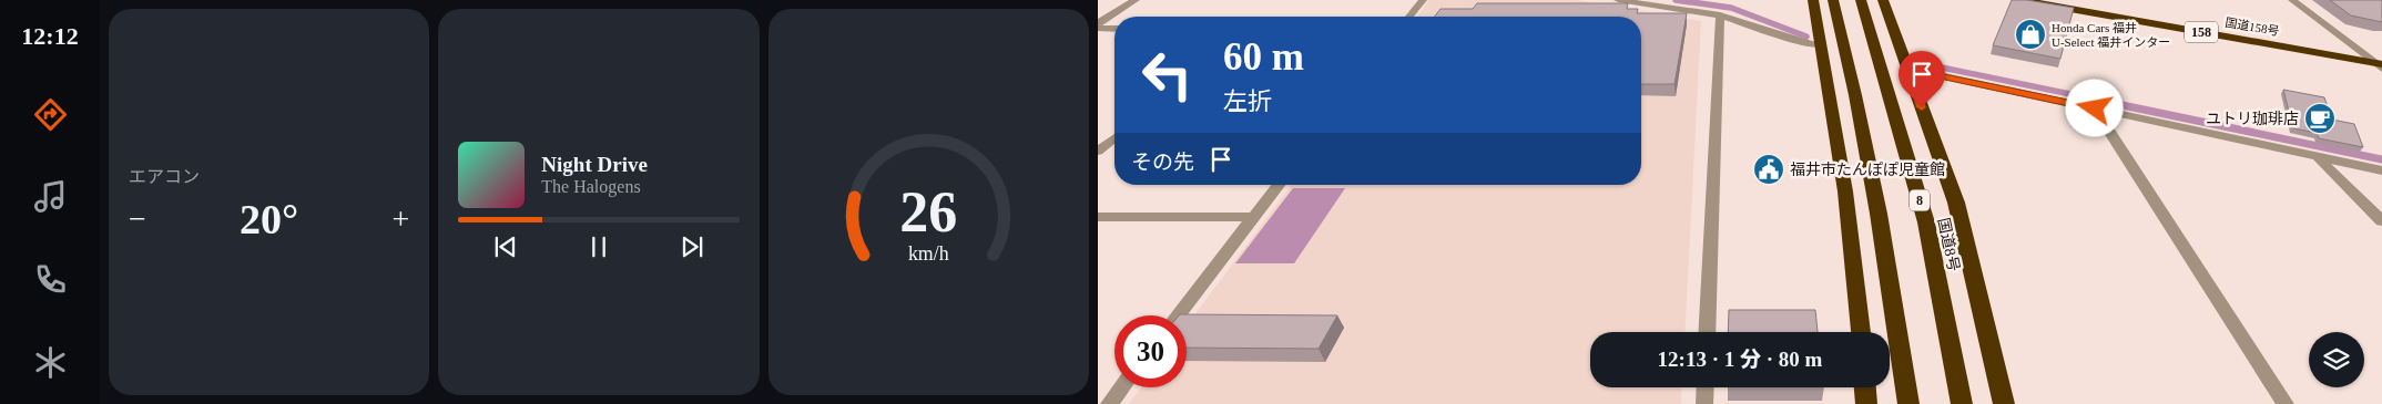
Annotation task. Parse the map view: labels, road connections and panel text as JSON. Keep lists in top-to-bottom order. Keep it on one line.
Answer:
{"streets":{"highway":["国道158号","158","8","国道8号"]},"places":{"shop":["Honda Cars 福井 U-Select 福井インター"],"cafe":["ユトリ珈琲店"],"public building":["福井市たんぽぽ児童館"]},"page":{"tabs":"12:12","tile":"エアコン","turn":["60 m","左折"],"then":"その先","song":["Night Drive","The Halogens"],"heat":["−","20°","+"],"limit":"30","trip":"12:13 · 1 分 · 80 m","gauge":["26","km/h"]}}
